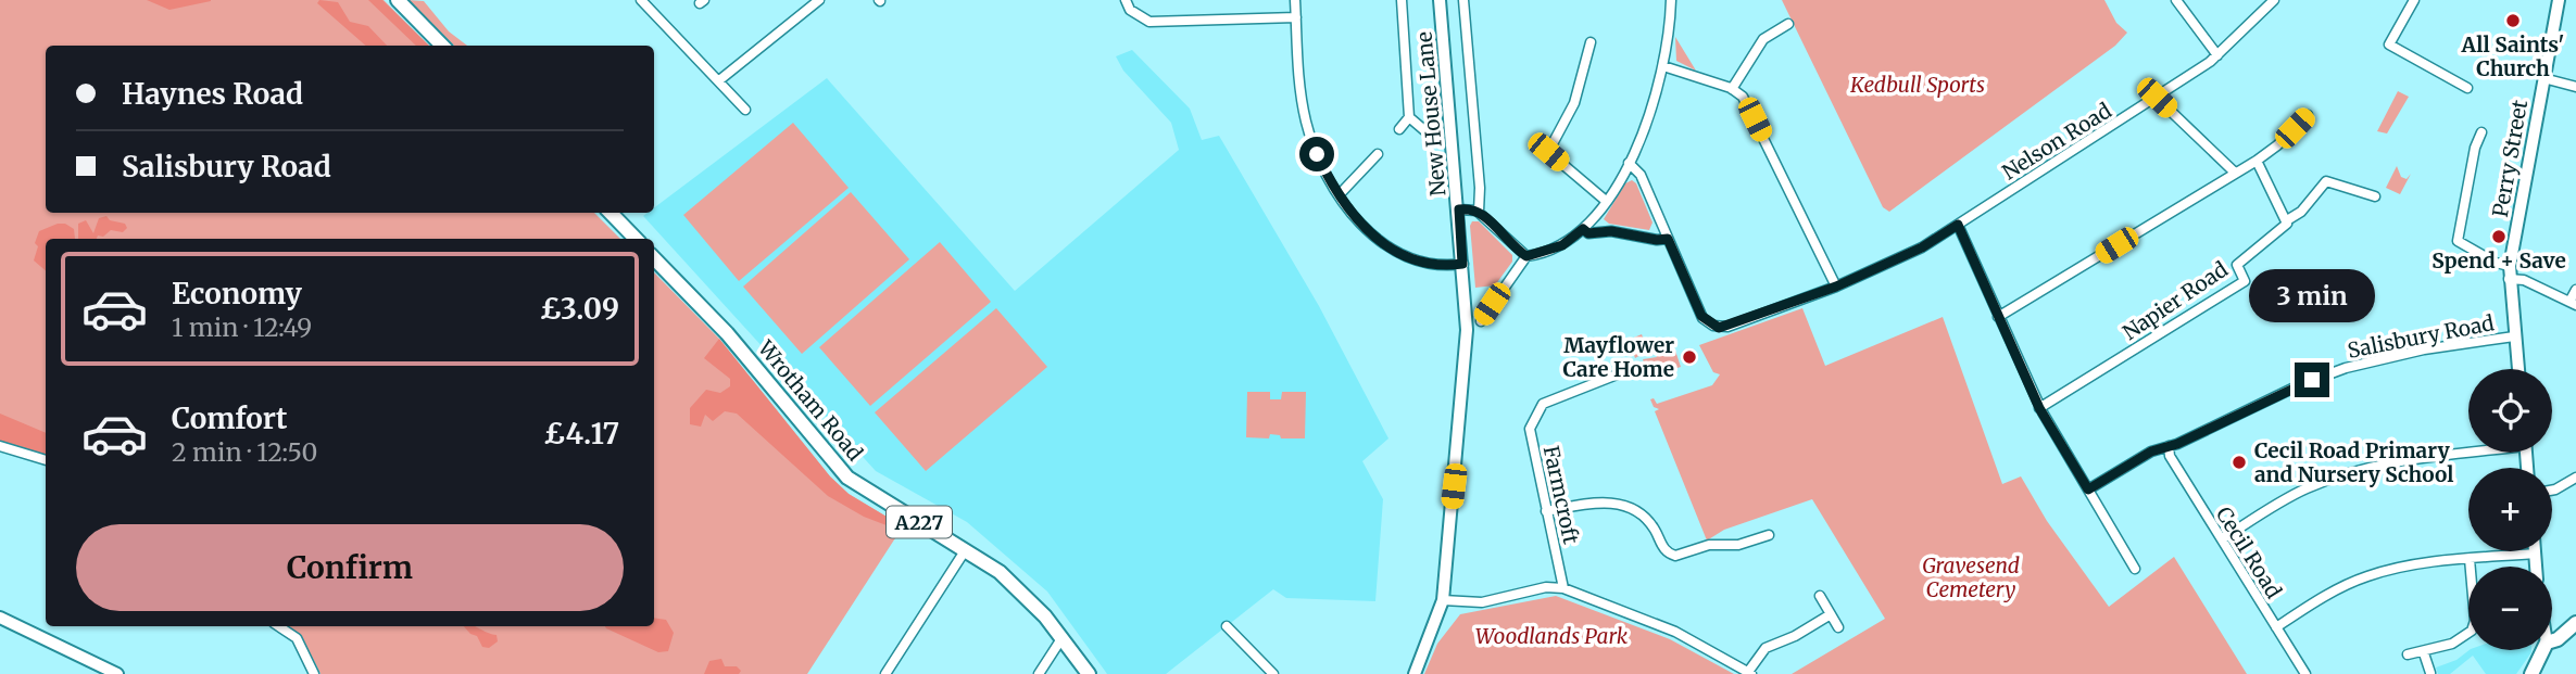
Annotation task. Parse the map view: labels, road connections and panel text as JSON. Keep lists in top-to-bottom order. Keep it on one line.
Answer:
{"streets":{"main road":["Wrotham Road","A227"],"street":["New House Lane","Nelson Road","Perry Street","Napier Road","Salisbury Road","Farmcroft","Cecil Road"]},"crossings":[["Perry Street","Salisbury Road"],["Salisbury Road","Cecil Road"]],"parks":["Kedbull Sports","Gravesend Cemetery","Woodlands Park"],"places":["All Saints' Church","Spend + Save","Mayflower Care Home","Cecil Road Primary and Nursery School"],"page":{"banner":["Haynes Road","Salisbury Road"],"list":[{"name":"Economy","note":"1 min · 12:49","value":"£3.09"},{"name":"Comfort","note":"2 min · 12:50","value":"£4.17"}],"bubble":"3 min","map_buttons":["+","−"],"buttons":"Confirm"}}
